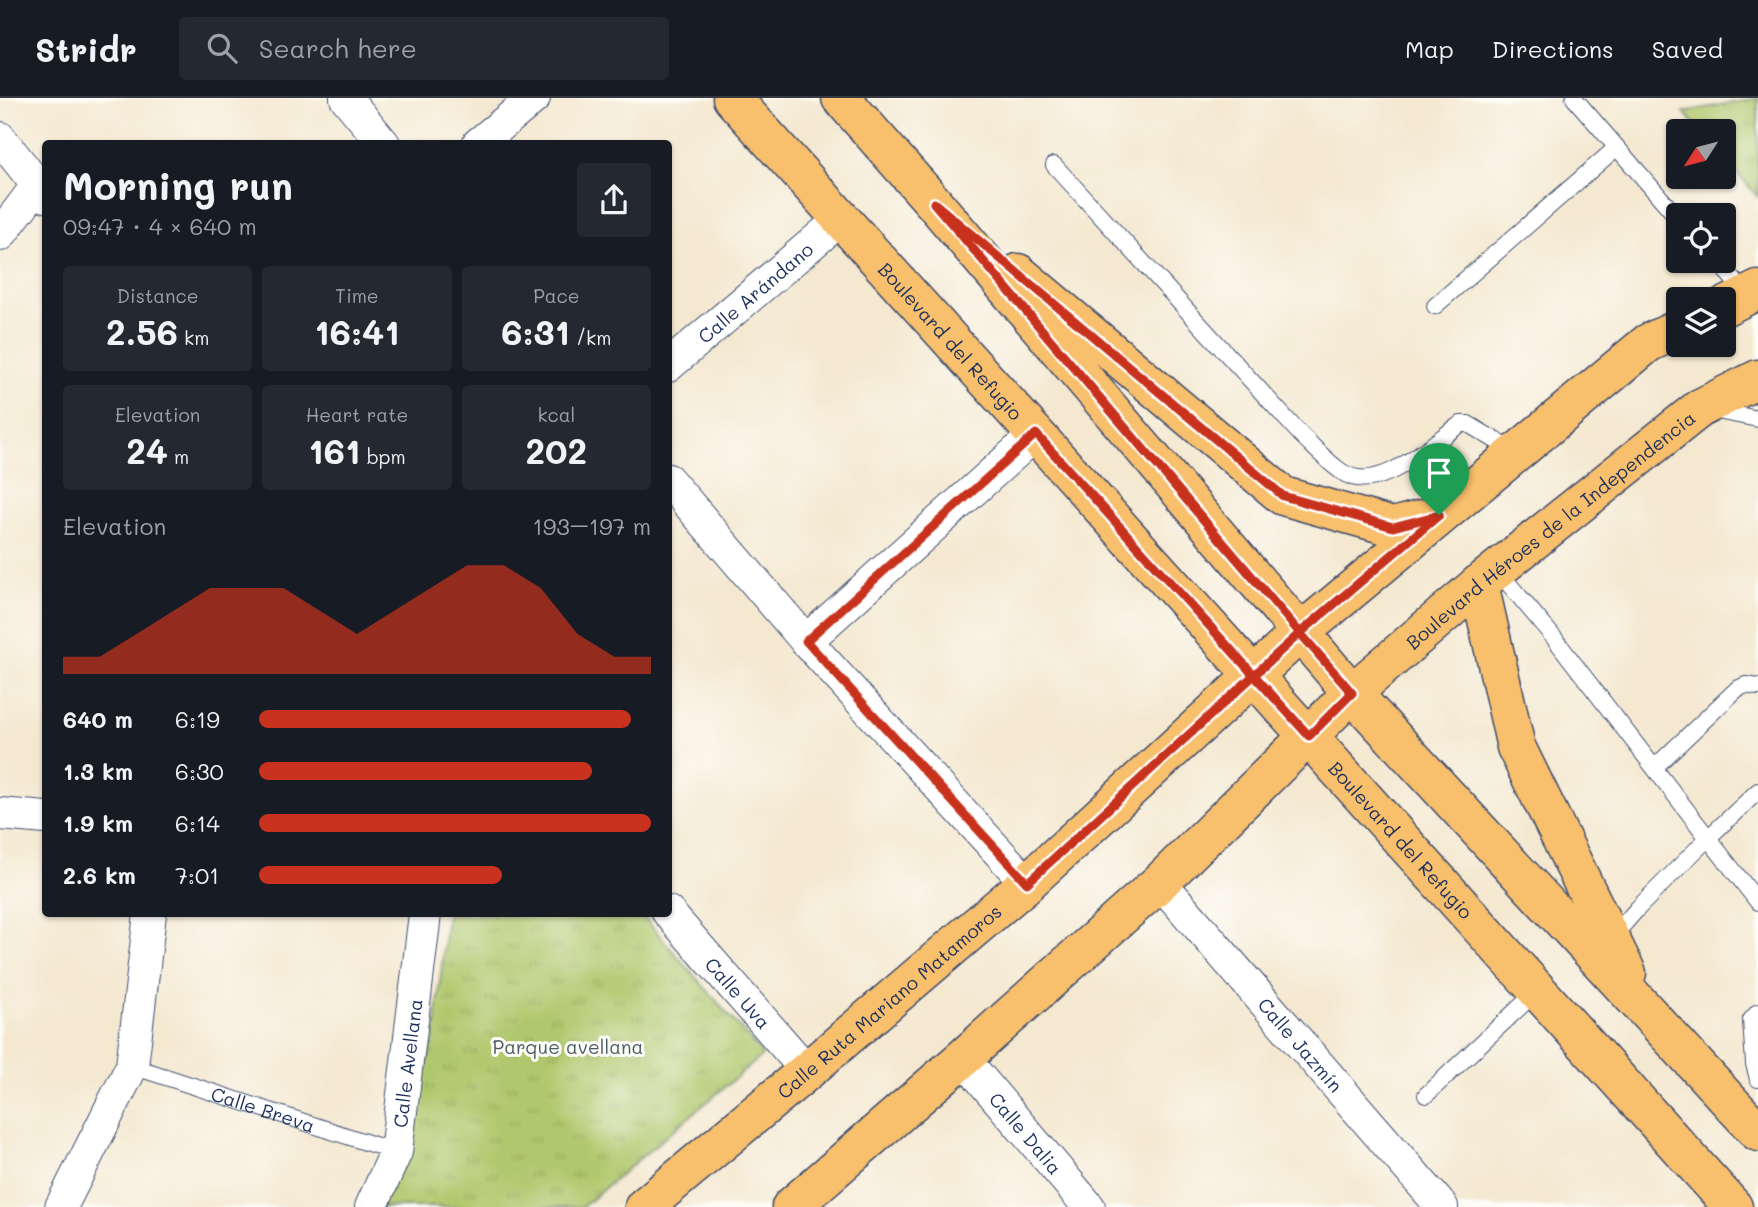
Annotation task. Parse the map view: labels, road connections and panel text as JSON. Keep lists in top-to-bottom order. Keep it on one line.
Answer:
{"streets":{"main road":["Boulevard del Refugio","Boulevard Héroes de la Independencia","Calle Ruta Mariano Matamoros"],"street":["Calle Arándano","Calle Uva","Calle Jazmín","Calle Avellana","Calle Dalia"],"lane":["Calle Breva"]},"crossings":[["Calle Arándano","Boulevard del Refugio"],["Boulevard del Refugio","Boulevard Héroes de la Independencia"],["Boulevard del Refugio","Calle Ruta Mariano Matamoros"],["Calle Uva","Calle Ruta Mariano Matamoros"],["Calle Avellana","Calle Breva"]],"parks":["Parque avellana"],"north":"bottom left","page":{"header":"Stridr","search":"Search here","nav":["Map","Directions","Saved"],"heading":["Morning run","09:47 · 4 × 640 m"],"stats":[["Distance","2.56 km"],["Time","16:41"],["Pace","6:31 /km"],["Elevation","24 m"],["Heart rate","161 bpm"],["kcal","202"]],"chart":["Elevation","193–197 m"],"list":[{"name":"640 m","note":"6:19"},{"name":"1.3 km","note":"6:30"},{"name":"1.9 km","note":"6:14"},{"name":"2.6 km","note":"7:01"}]}}
